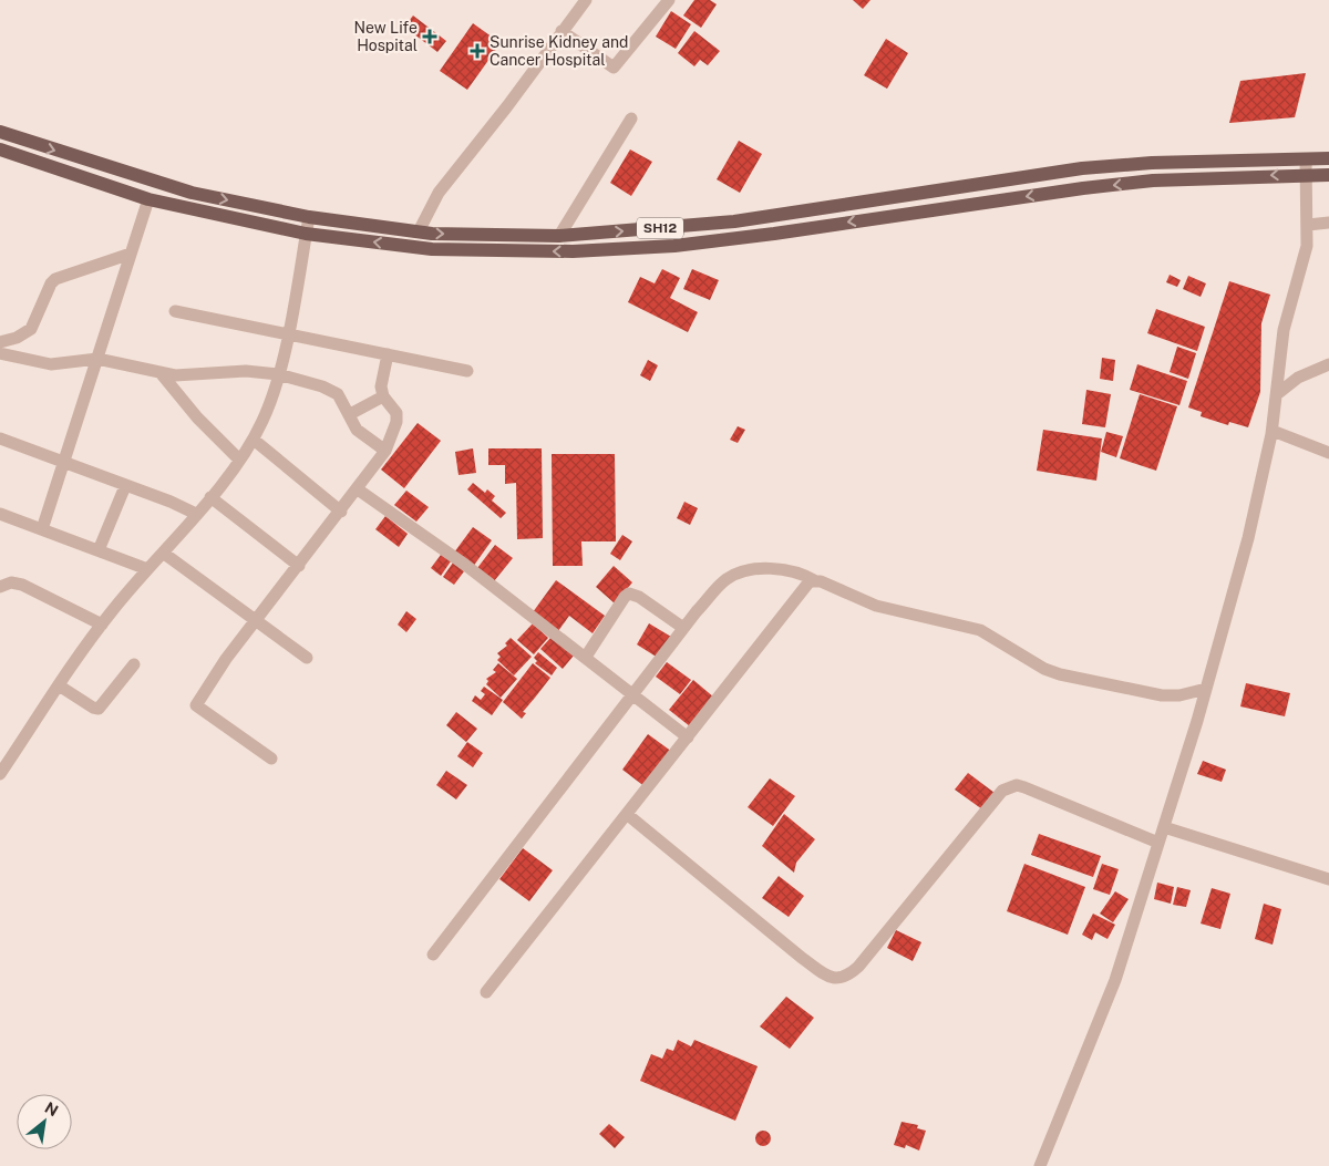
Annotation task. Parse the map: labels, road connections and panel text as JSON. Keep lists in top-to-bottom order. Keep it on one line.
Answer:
{"streets":{"main road":["SH12"]},"places":{"health":["New Life Hospital","Sunrise Kidney and Cancer Hospital"]},"north":"top right"}
